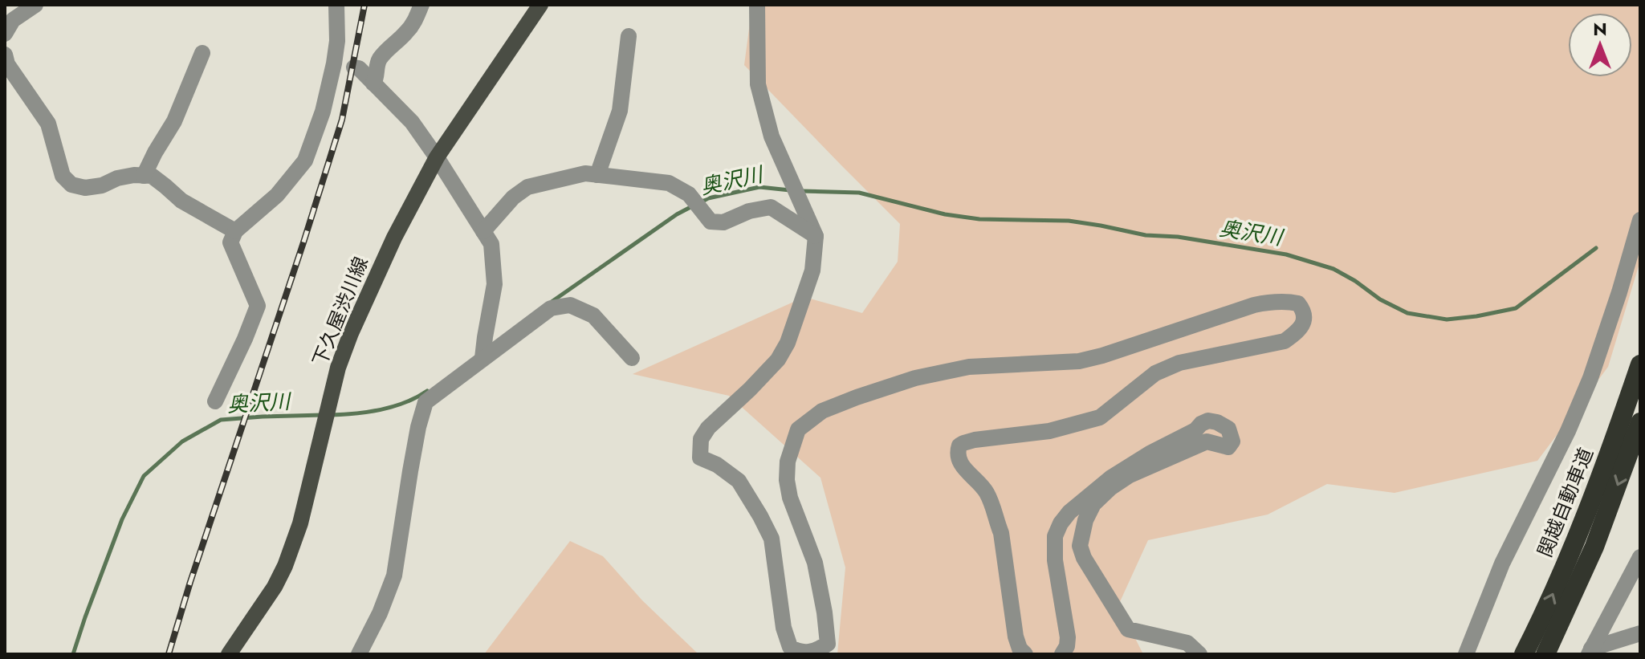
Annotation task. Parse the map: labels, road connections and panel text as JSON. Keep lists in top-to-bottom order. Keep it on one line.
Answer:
{"streets":{"highway":["関越自動車道"],"main road":["下久屋渋川線"]},"water":["奥沢川"],"north":"top"}
